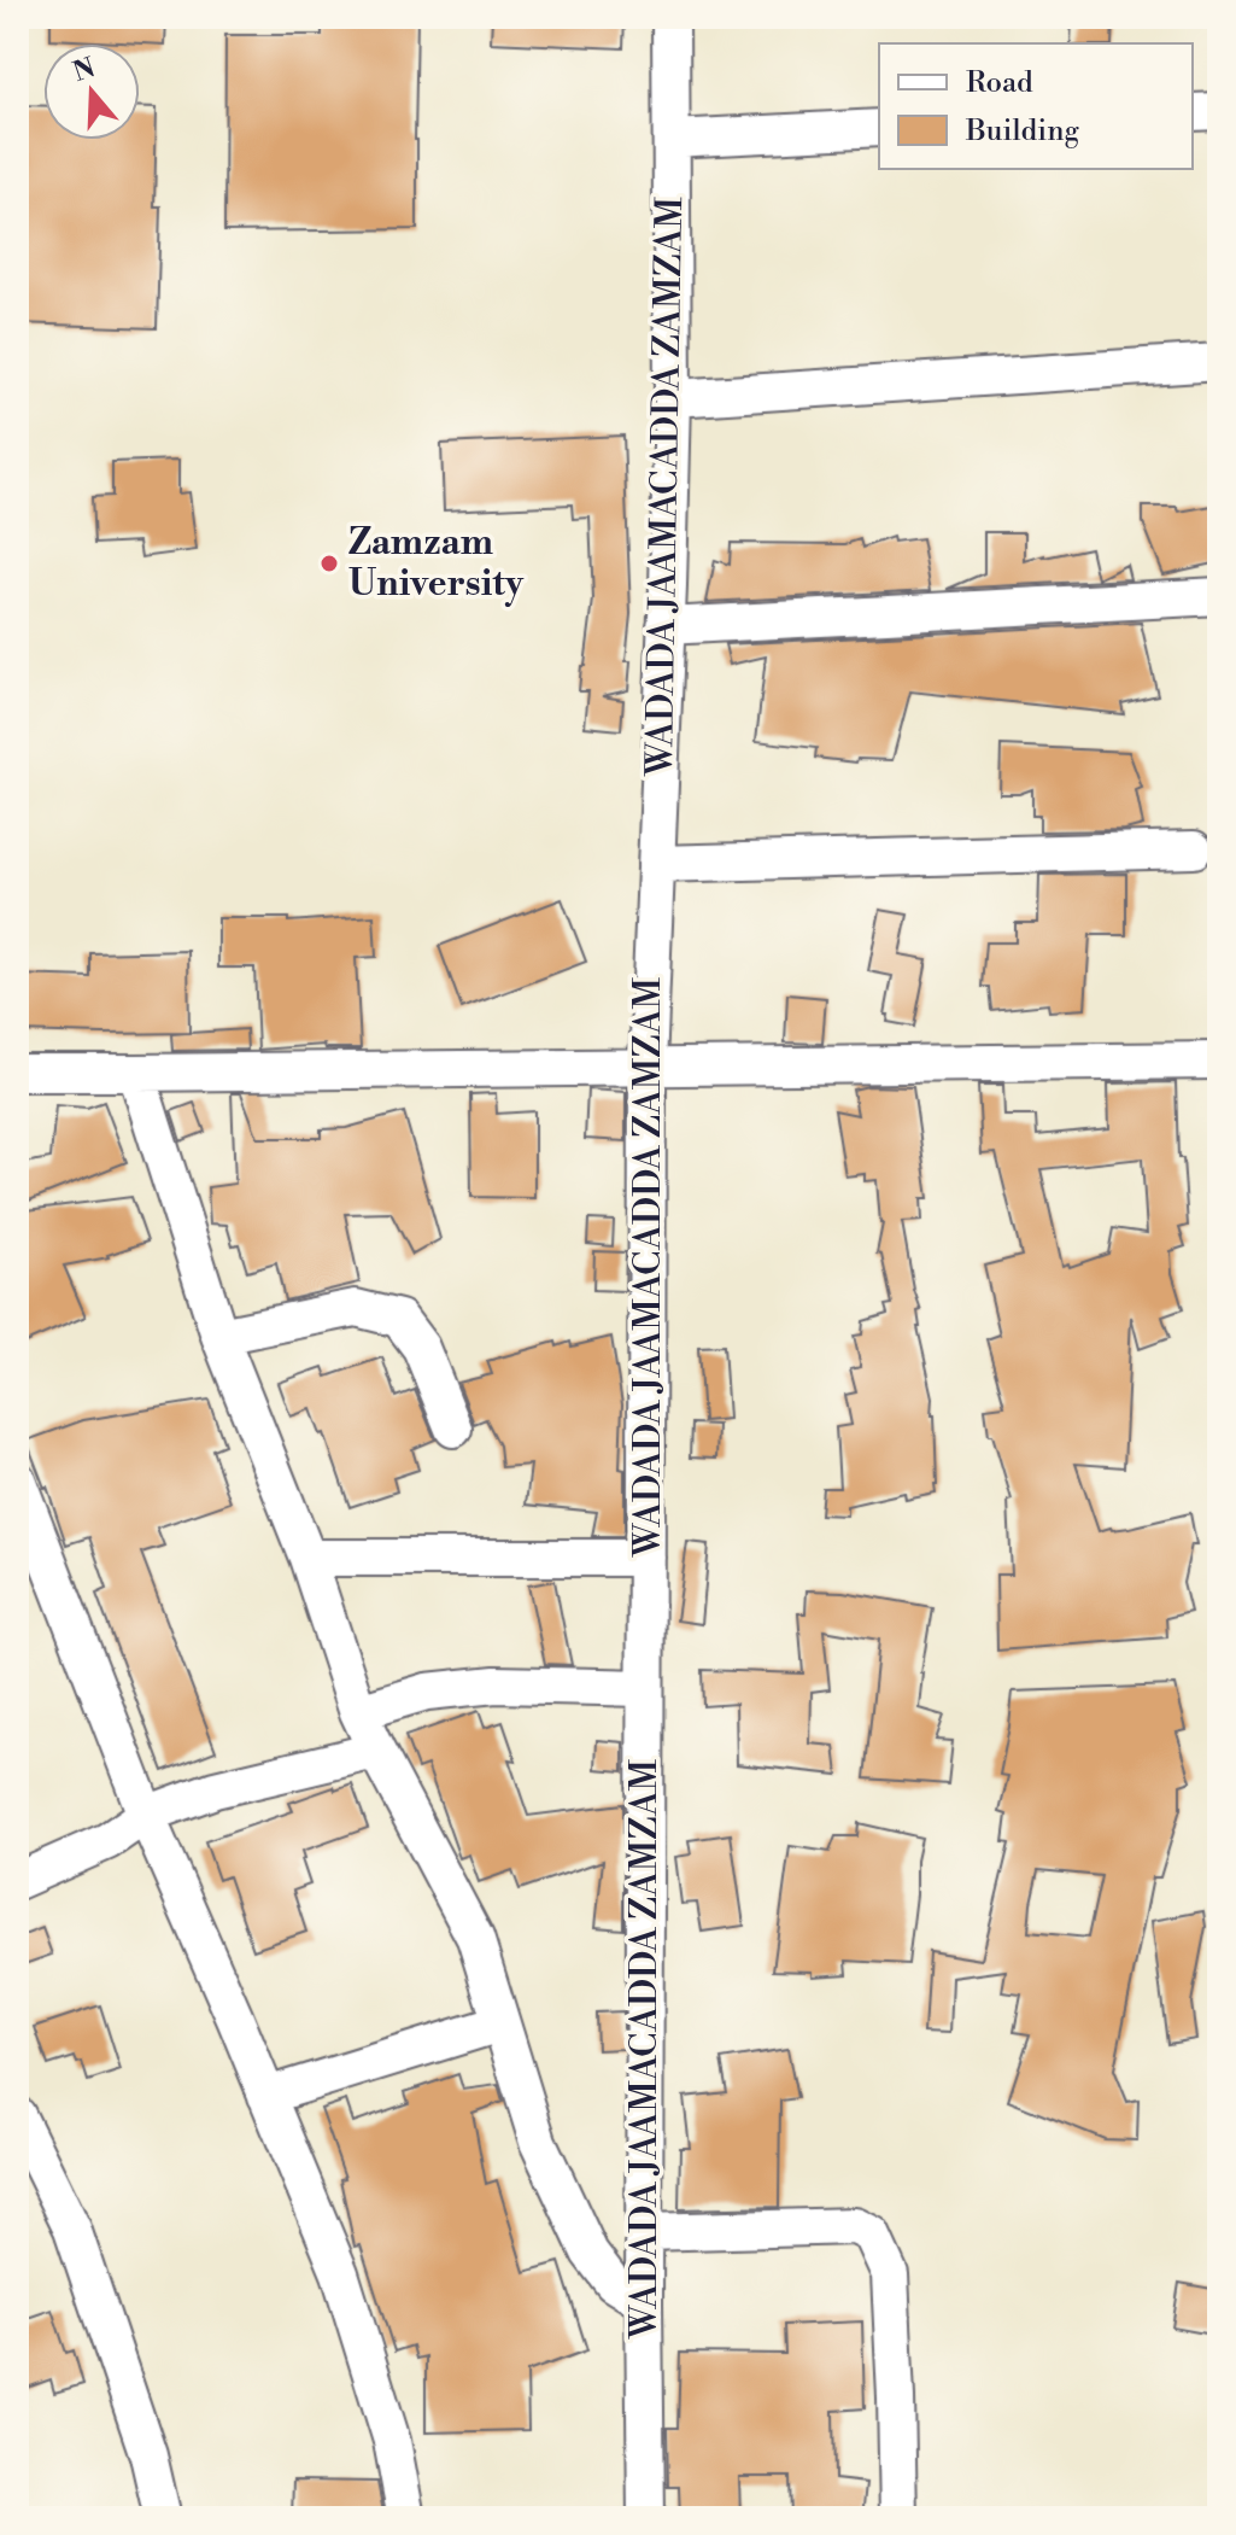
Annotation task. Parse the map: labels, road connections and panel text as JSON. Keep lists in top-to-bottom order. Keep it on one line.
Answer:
{"streets":{"street":["WADADA JAAMACADDA ZAMZAM"]},"places":["Zamzam University"],"legend":["Road","Building"],"north":"top"}
